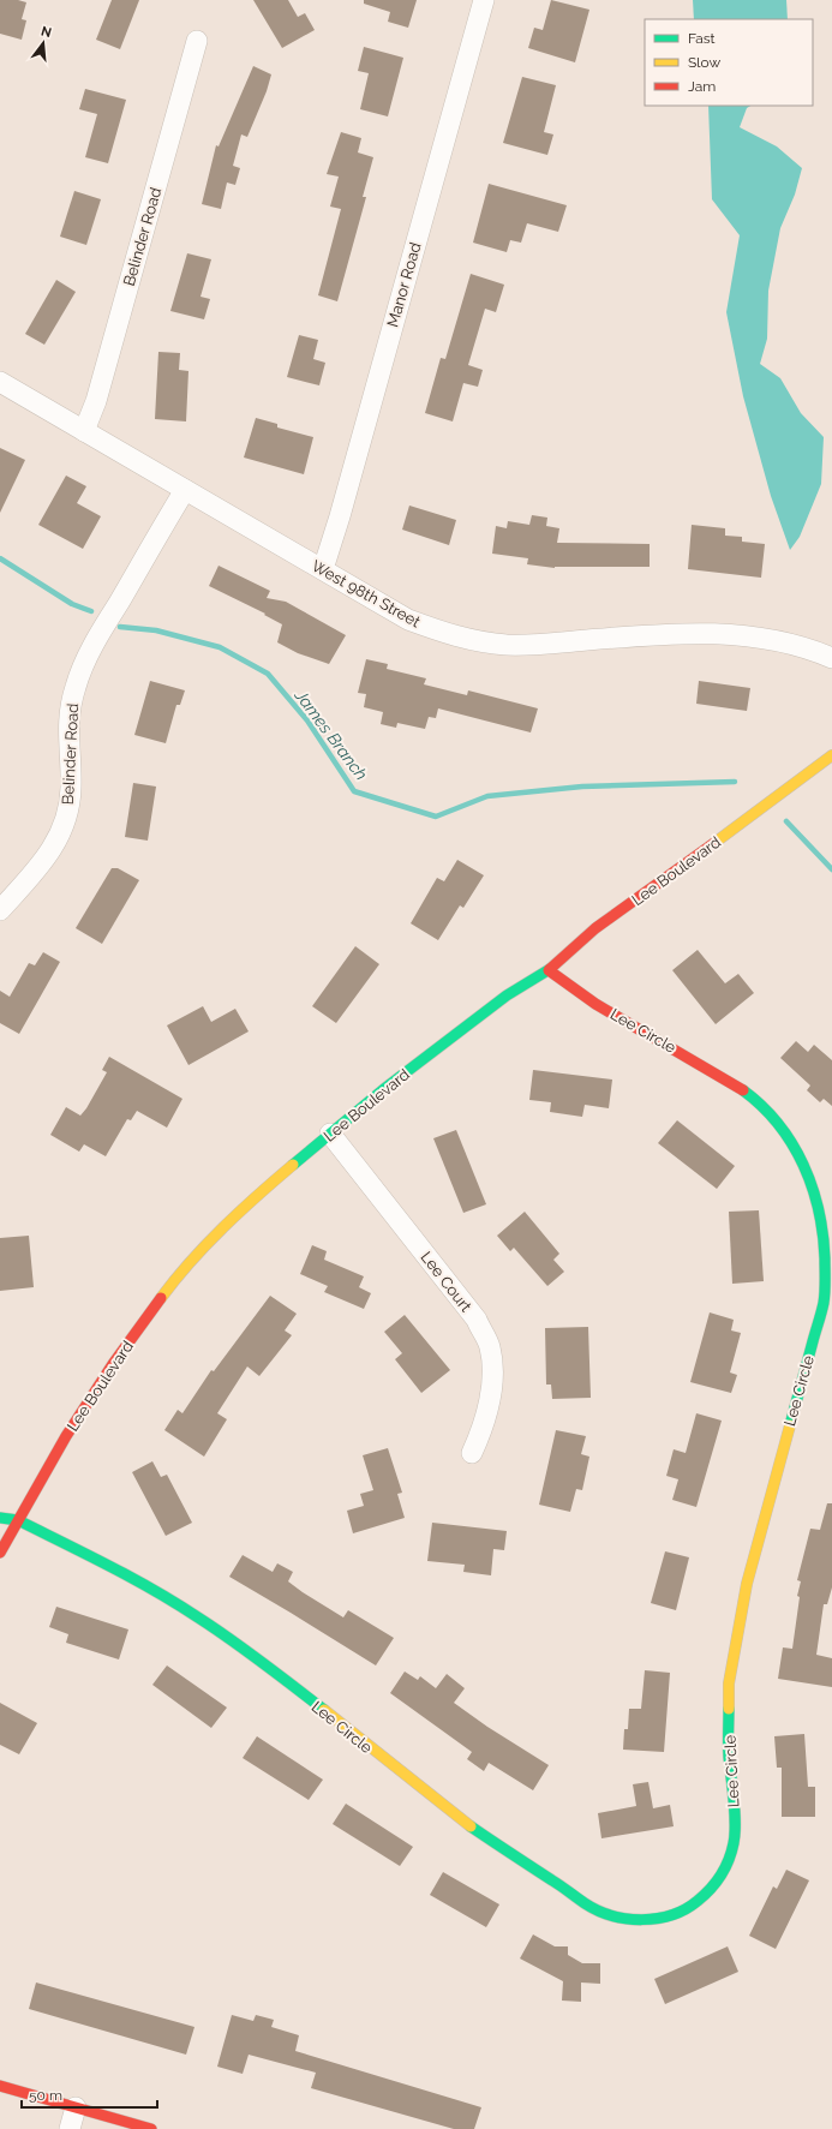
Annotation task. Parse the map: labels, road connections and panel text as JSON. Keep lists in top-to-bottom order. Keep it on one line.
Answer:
{"streets":{"street":["Belinder Road","Manor Road","West 98th Street","Lee Boulevard","Lee Circle","Lee Court"]},"crossings":[["Belinder Road","West 98th Street"],["Manor Road","West 98th Street"],["Lee Boulevard","Lee Circle"],["Lee Boulevard","Lee Court"]],"water":["James Branch"],"legend":["Fast","Slow","Jam"],"scale_bar":"50 m","north":"top"}
